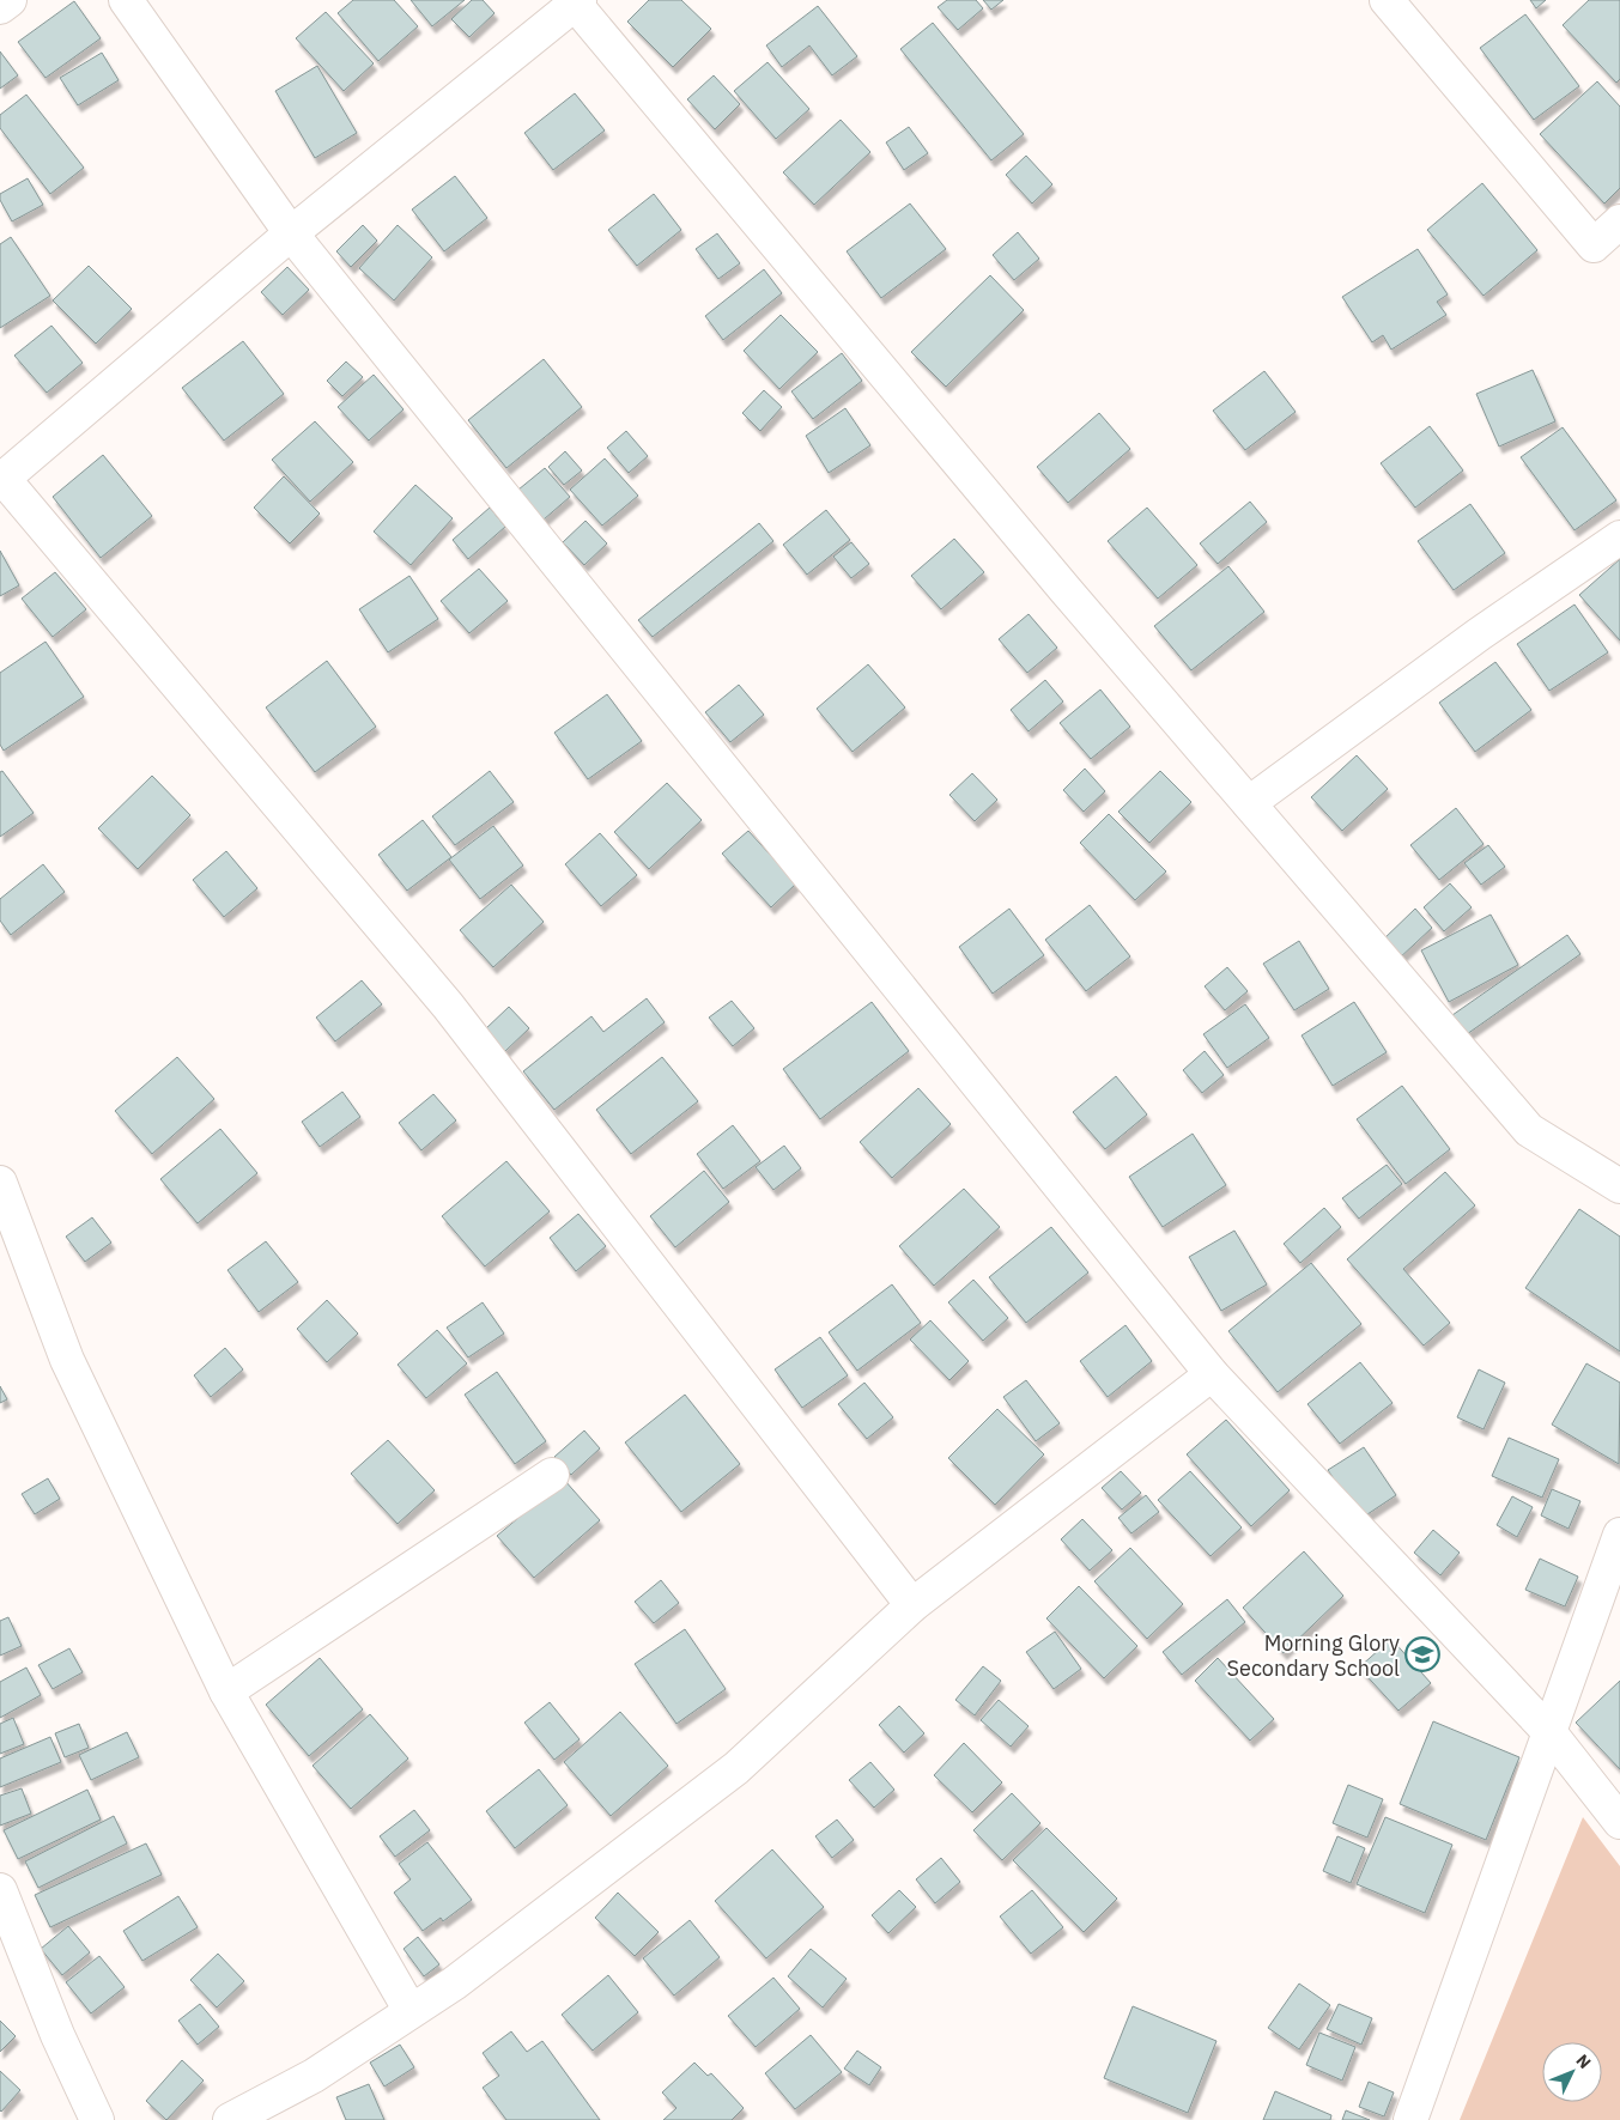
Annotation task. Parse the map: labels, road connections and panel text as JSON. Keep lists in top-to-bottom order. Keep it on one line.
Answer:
{"places":{"school or university":["Morning Glory Secondary School"]},"north":"top right"}
